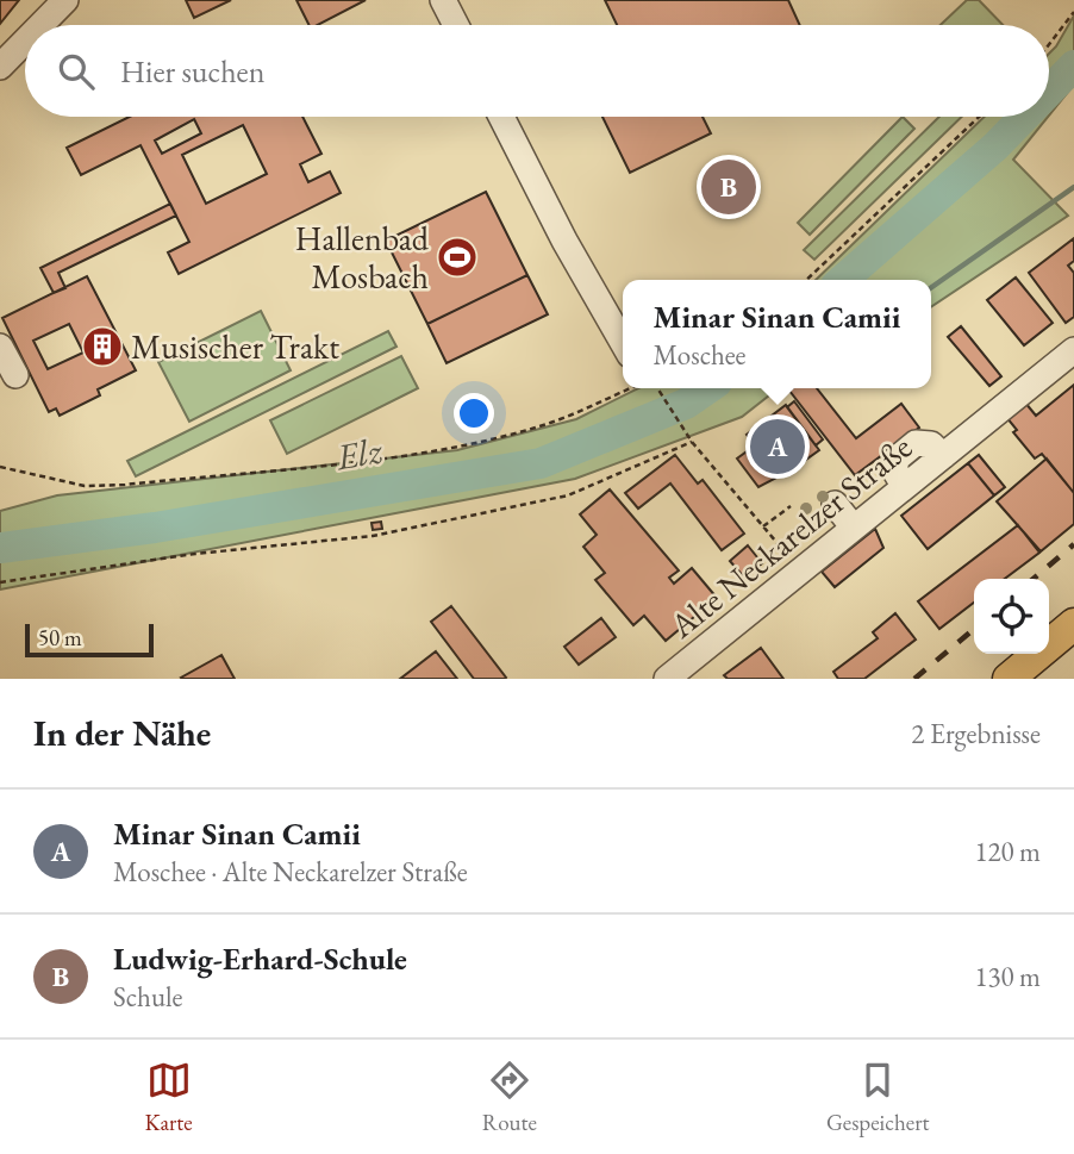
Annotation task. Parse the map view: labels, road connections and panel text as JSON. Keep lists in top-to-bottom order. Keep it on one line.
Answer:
{"streets":{"street":["Alte Neckarelzer Straße"]},"water":["Elz"],"places":{"sports":["Hallenbad Mosbach"],"building":["Musischer Trakt"]},"scale_bar":"50 m","page":{"search":"Hier suchen","pins":["B","A"],"popup":["Minar Sinan Camii","Moschee"],"scale":"50 m","heading":["In der Nähe","2 Ergebnisse"],"list":[{"mark":"A","name":"Minar Sinan Camii","note":"Moschee · Alte Neckarelzer Straße","value":"120 m"},{"mark":"B","name":"Ludwig-Erhard-Schule","note":"Schule","value":"130 m"}],"nav":["Karte","Route","Gespeichert"]}}
